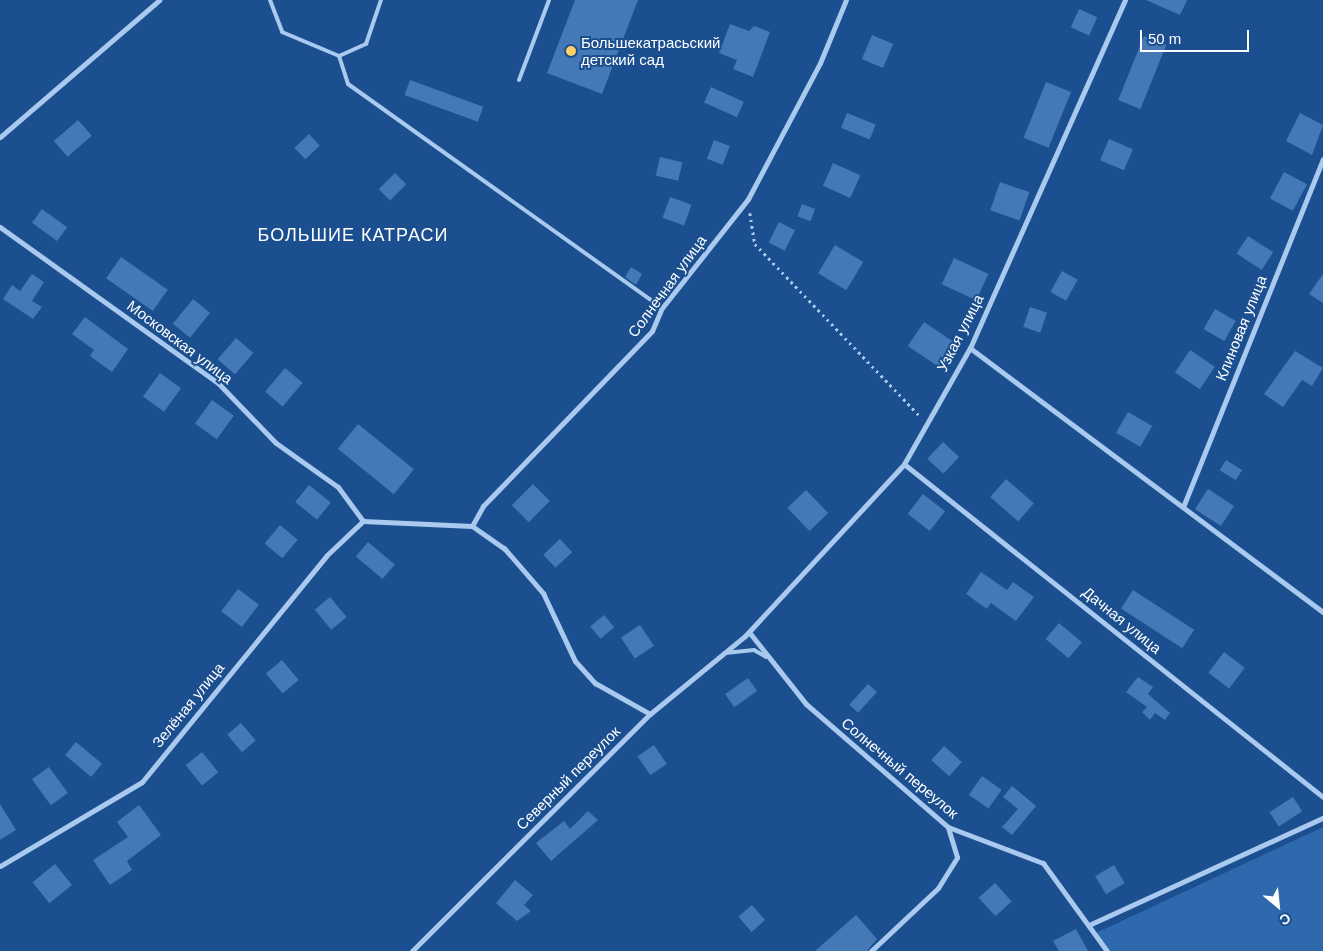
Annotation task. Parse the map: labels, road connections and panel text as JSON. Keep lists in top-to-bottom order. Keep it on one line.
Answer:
{"streets":{"street":["Солнечная улица","Клиновая улица","Узкая улица","Московская улица","Дачная улица","Зелёная улица","Солнечный переулок","Северный переулок"]},"crossings":[["Узкая улица","Дачная улица"],["Узкая улица","Солнечный переулок"],["Узкая улица","Северный переулок"],["Московская улица","Зелёная улица"],["Солнечный переулок","Северный переулок"]],"districts":["БОЛЬШИЕ КАТРАСИ"],"places":["Большекатрасьский детский сад"],"scale_bar":"50 m","north":"bottom right"}
